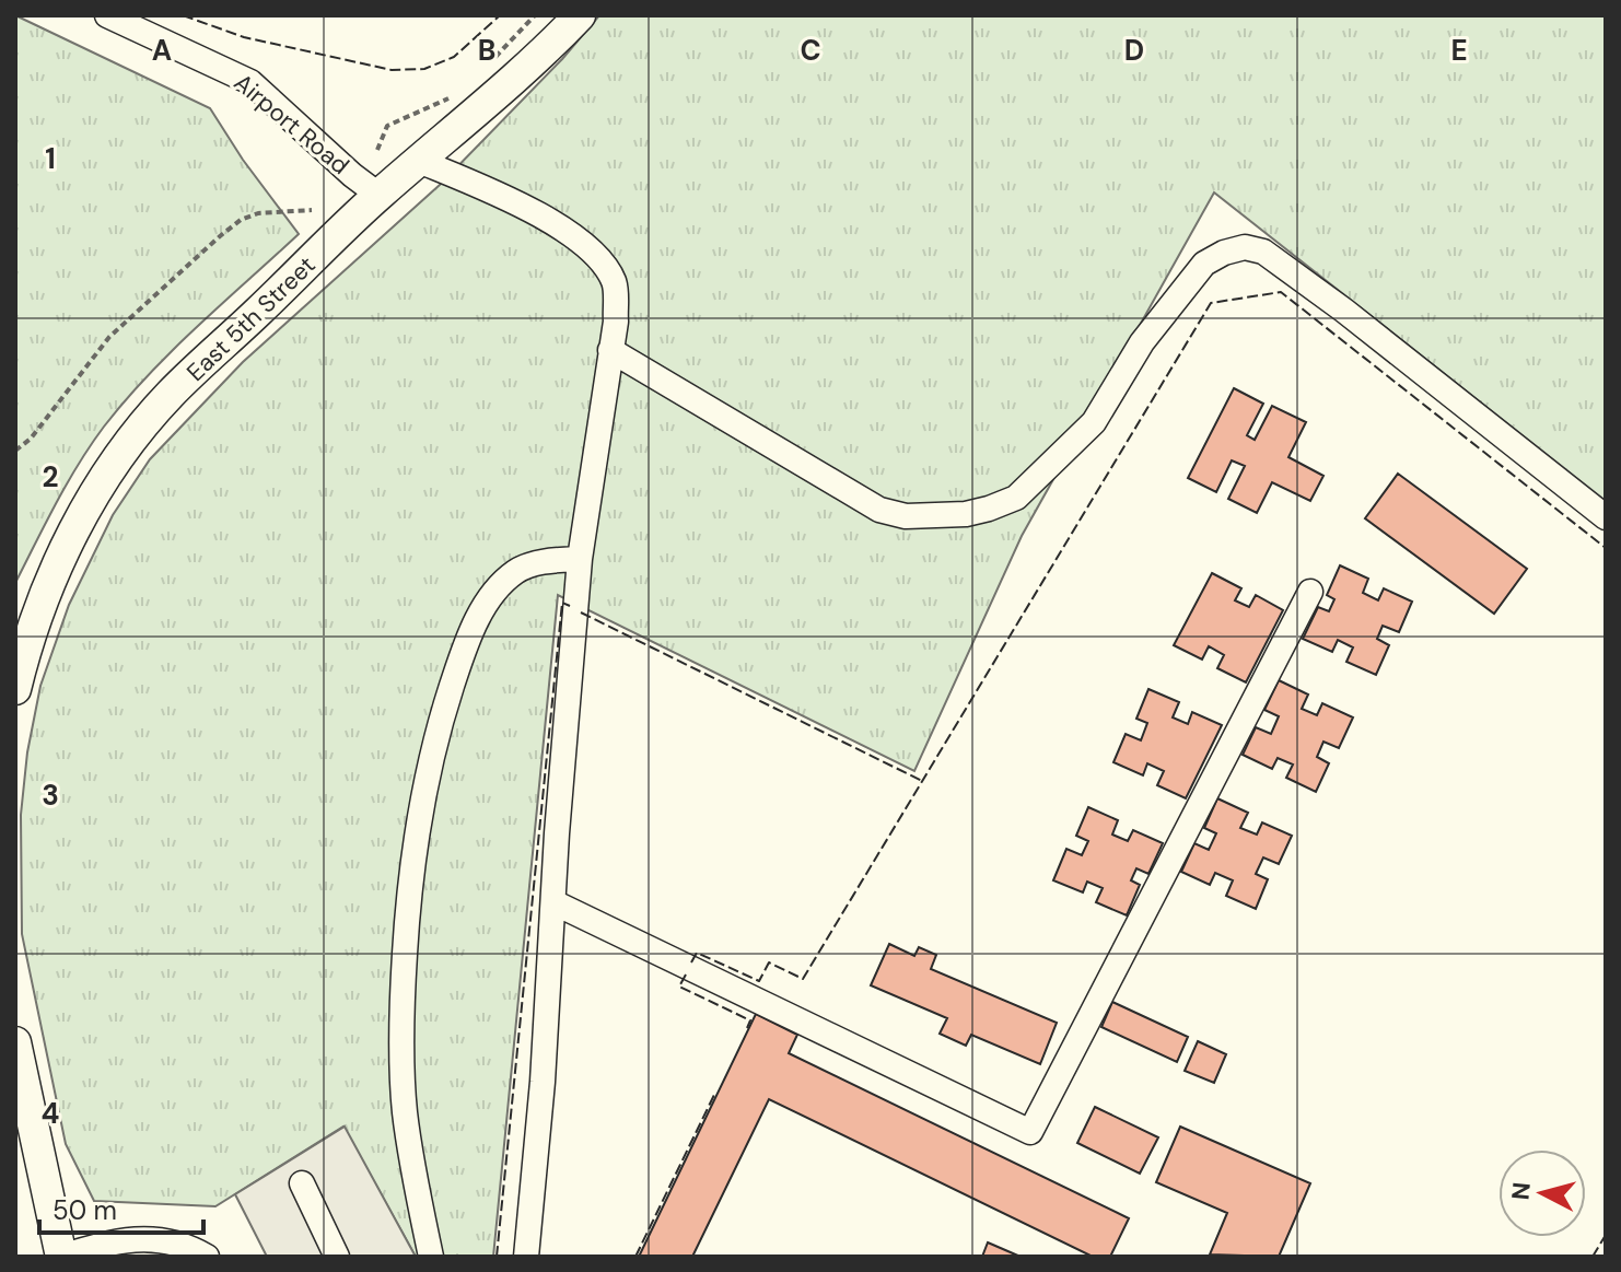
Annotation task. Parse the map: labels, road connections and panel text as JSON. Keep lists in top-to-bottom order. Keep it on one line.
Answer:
{"streets":{"main road":["East 5th Street"],"street":["Airport Road"]},"crossings":[["Airport Road","East 5th Street"]],"scale_bar":"50 m","north":"left","grid":{"columns":["A","B","C","D","E"],"rows":["1","2","3","4"]}}
